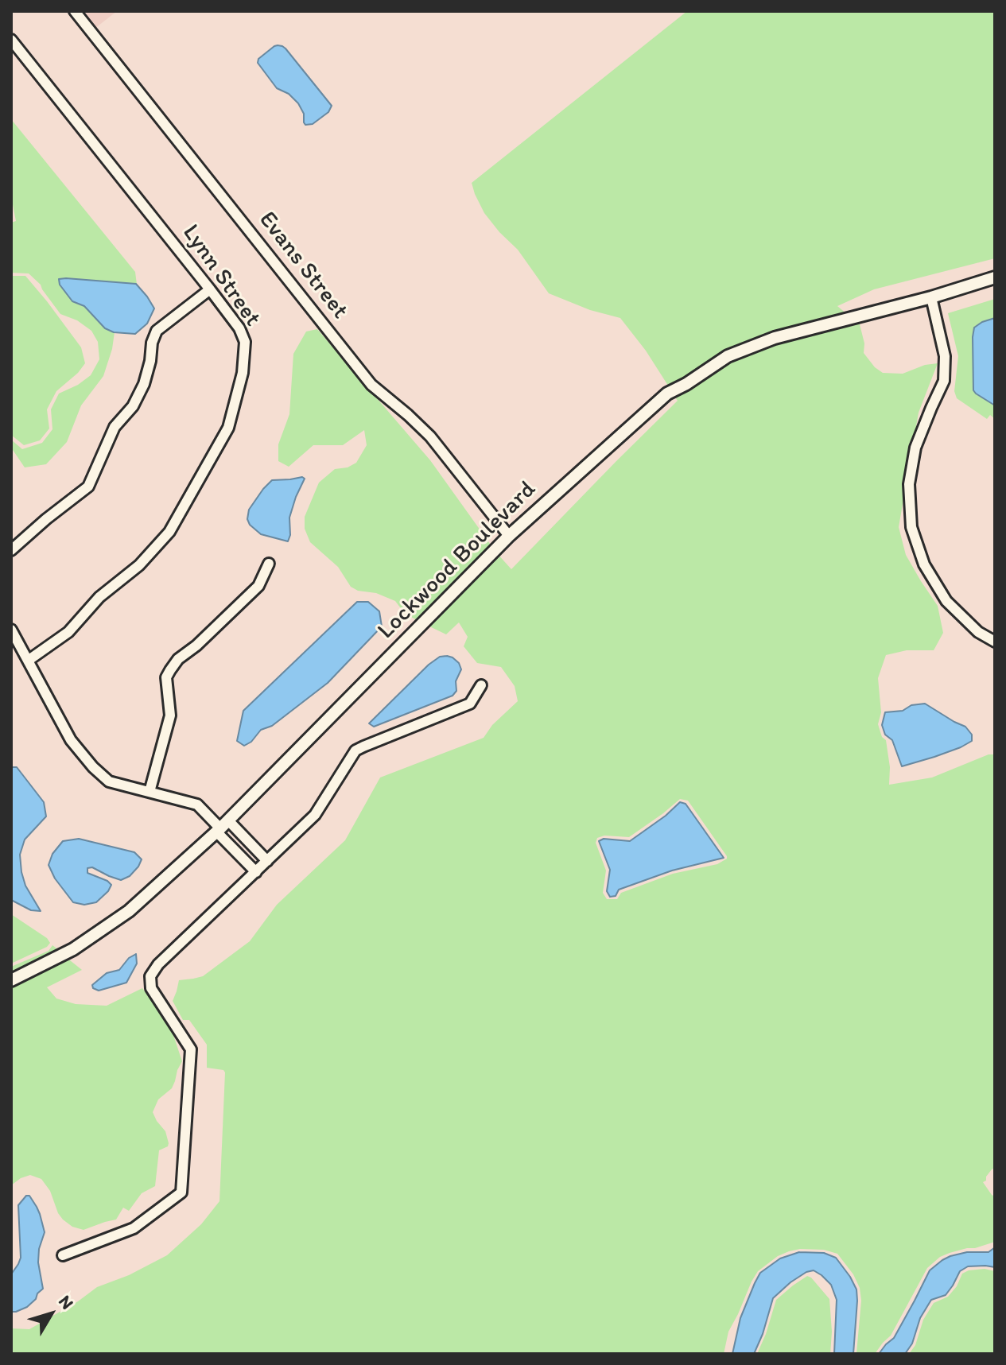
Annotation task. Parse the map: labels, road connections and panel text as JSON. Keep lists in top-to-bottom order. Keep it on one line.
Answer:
{"streets":{"street":["Evans Street","Lynn Street","Lockwood Boulevard"]},"crossings":[["Evans Street","Lockwood Boulevard"]],"north":"top right"}
